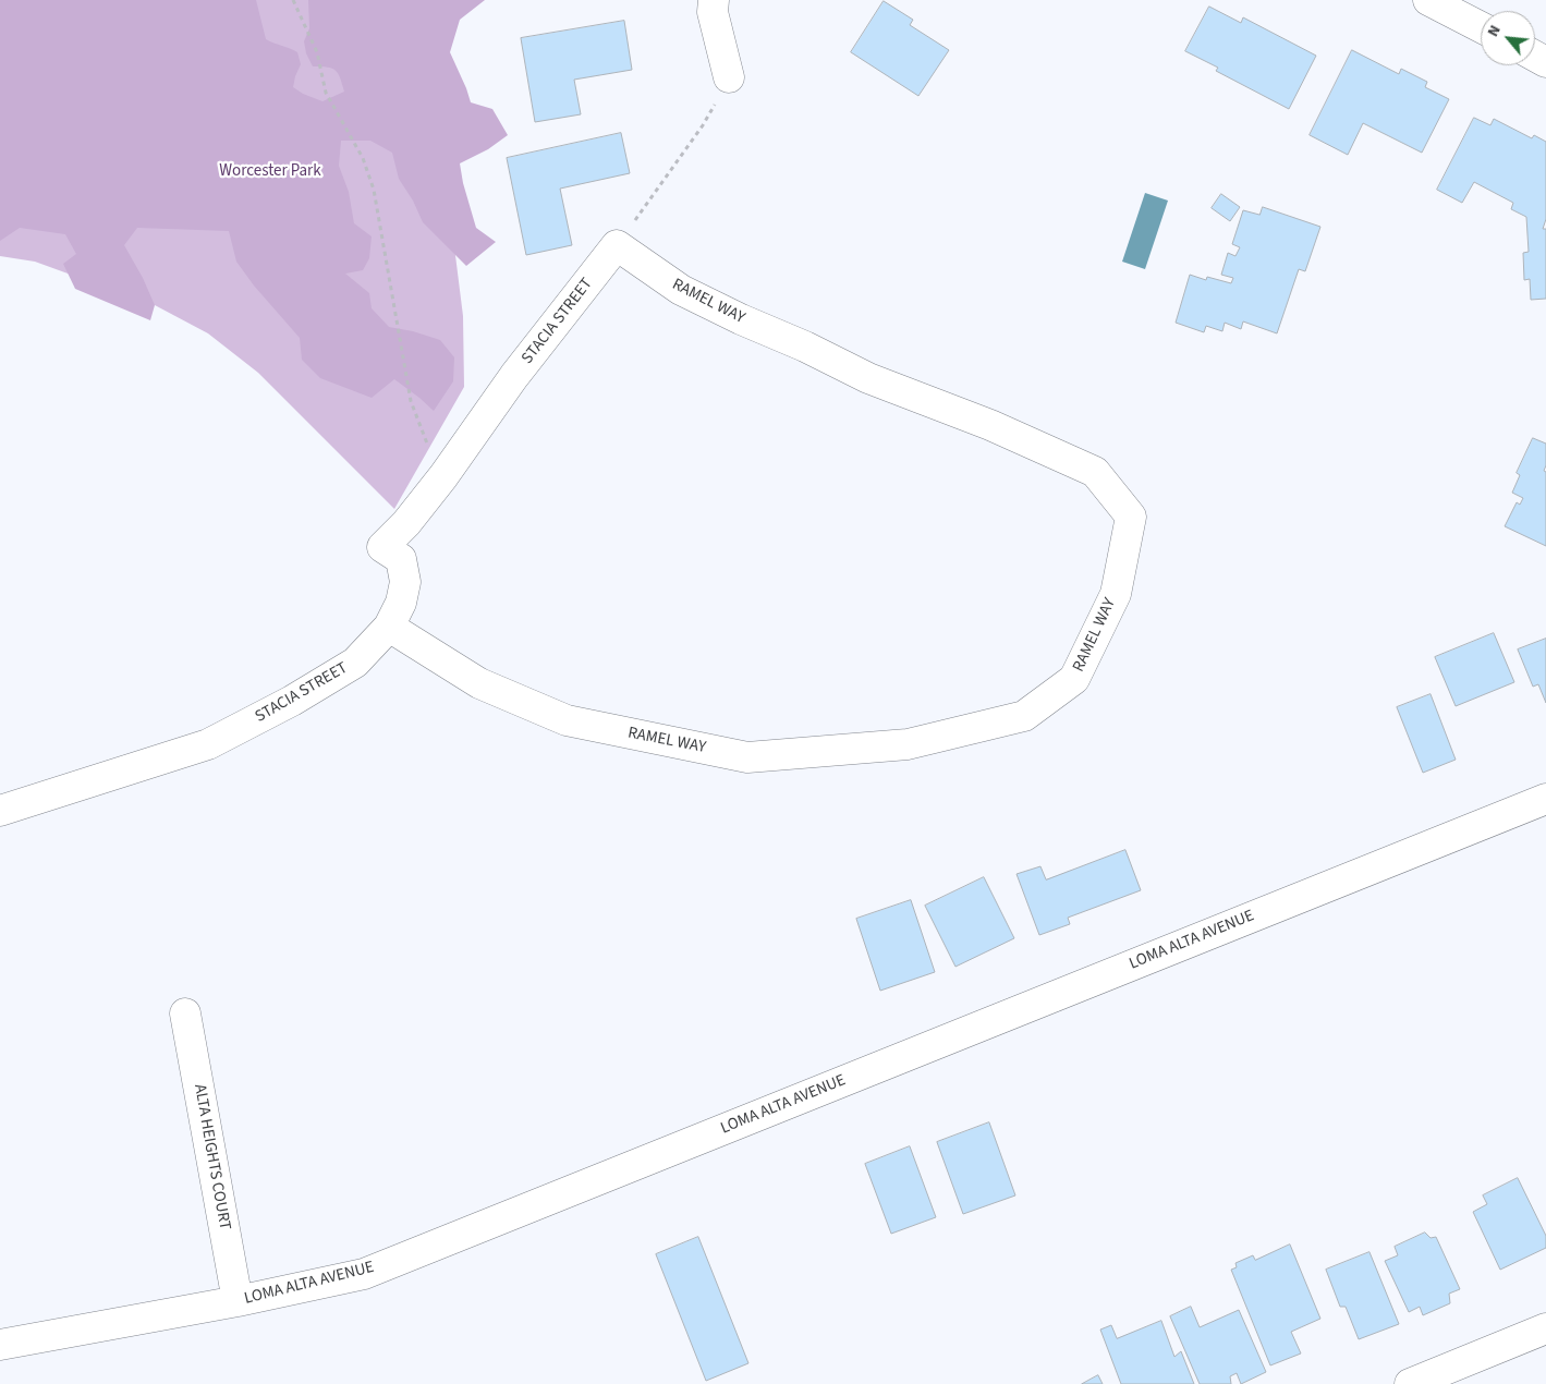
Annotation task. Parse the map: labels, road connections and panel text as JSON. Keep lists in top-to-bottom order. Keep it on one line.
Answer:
{"streets":{"street":["RAMEL WAY","STACIA STREET","LOMA ALTA AVENUE","ALTA HEIGHTS COURT"]},"crossings":[["RAMEL WAY","STACIA STREET"],["LOMA ALTA AVENUE","ALTA HEIGHTS COURT"]],"parks":["Worcester Park"],"north":"top left"}
